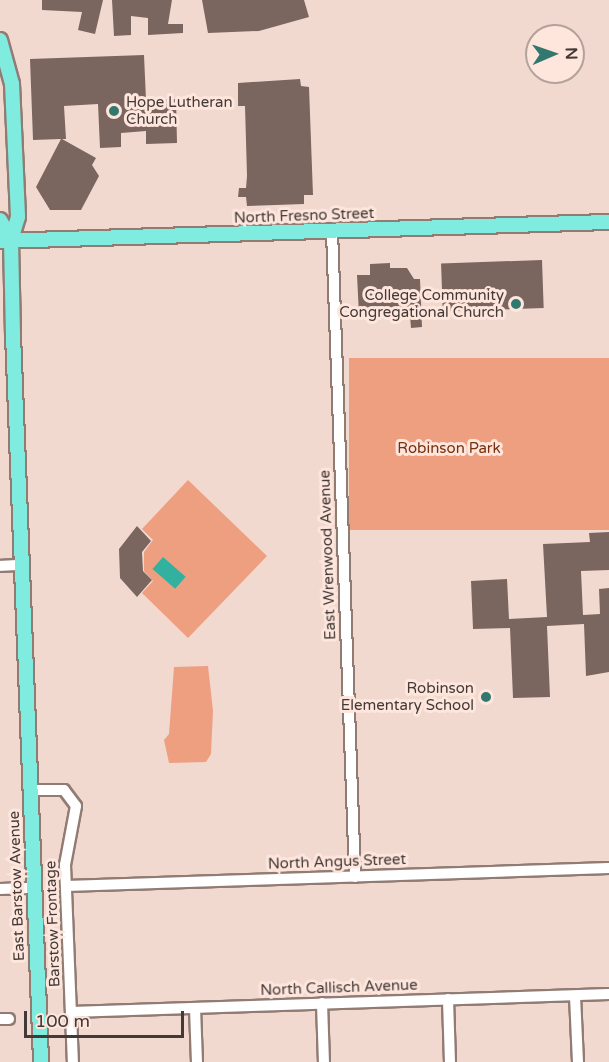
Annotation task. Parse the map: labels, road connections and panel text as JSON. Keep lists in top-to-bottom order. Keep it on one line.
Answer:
{"streets":{"main road":["North Fresno Street","East Barstow Avenue"],"street":["East Wrenwood Avenue","North Angus Street","Barstow Frontage","North Callisch Avenue"]},"crossings":[["North Fresno Street","East Wrenwood Avenue"],["North Fresno Street","East Barstow Avenue"],["East Wrenwood Avenue","North Angus Street"],["North Angus Street","Barstow Frontage"],["East Barstow Avenue","Barstow Frontage"],["Barstow Frontage","North Callisch Avenue"]],"parks":["Robinson Park"],"places":["Hope Lutheran Church","College Community Congregational Church","Robinson Elementary School"],"scale_bar":"100 m","north":"right"}
